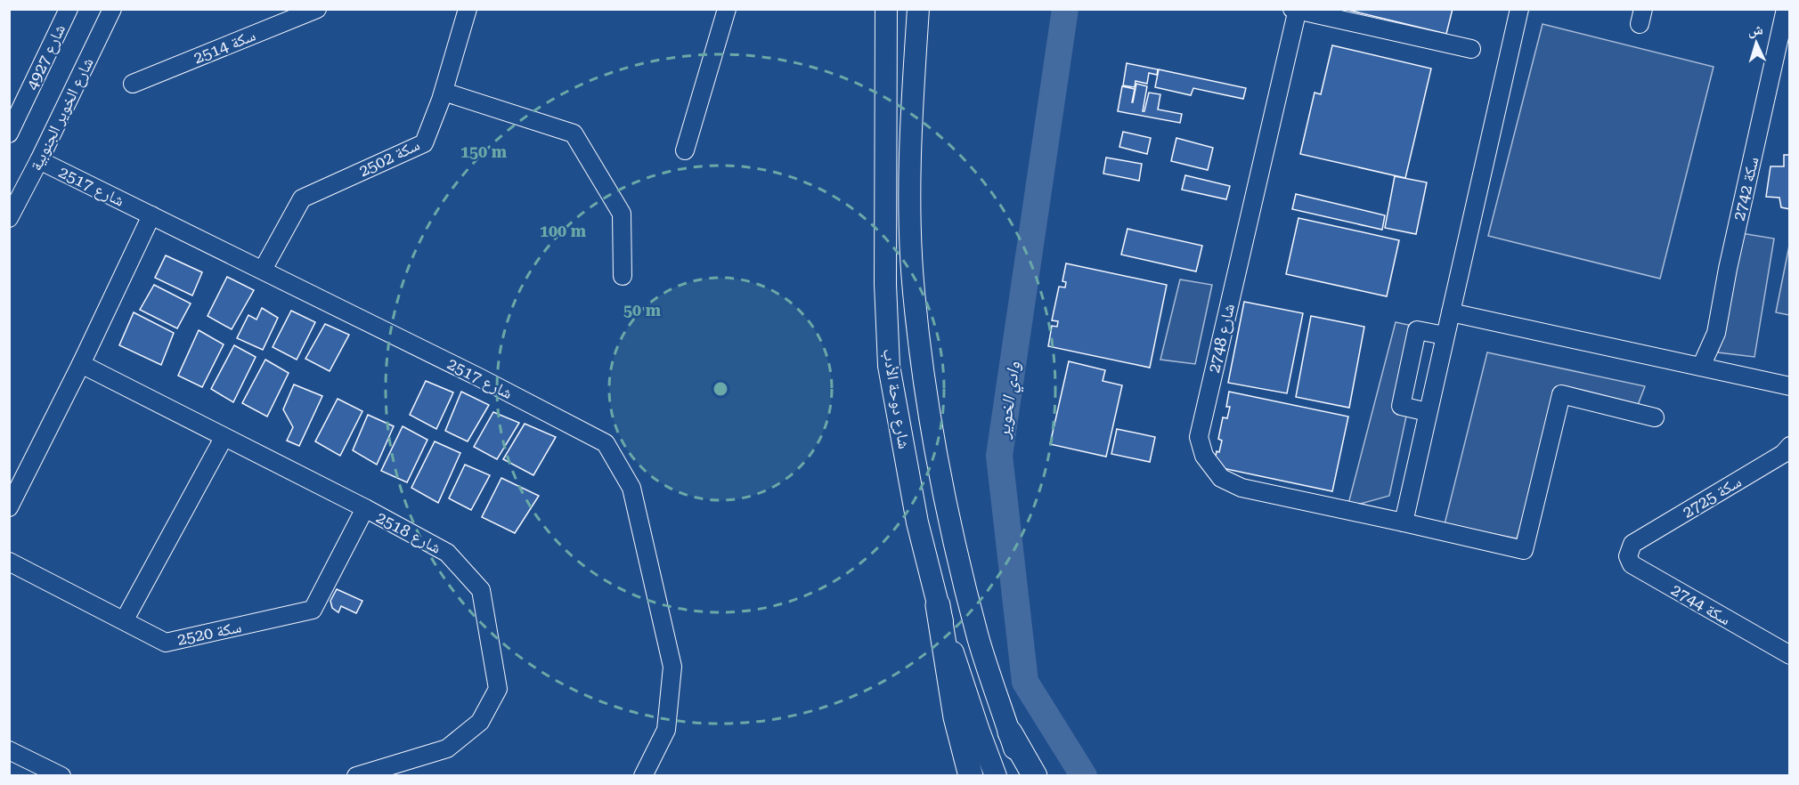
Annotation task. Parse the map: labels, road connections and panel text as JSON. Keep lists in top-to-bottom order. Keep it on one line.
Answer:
{"streets":{"main road":["شارع دوحة الأدب"],"street":["سكة 2514","شارع 4927","شارع الخوير الجنوبية","2502 سكة","2517 شارع","سكة 2742","شارع 2748","سكة 2725","2518 شارع","سكة 2744","سكة 2520"]},"crossings":[["شارع الخوير الجنوبية","2517 شارع"],["2502 سكة","2517 شارع"],["سكة 2725","سكة 2744"],["2518 شارع","سكة 2520"]],"water":["وادي الخوير"],"north":"top","rings":["150 m","100 m","50 m"]}
